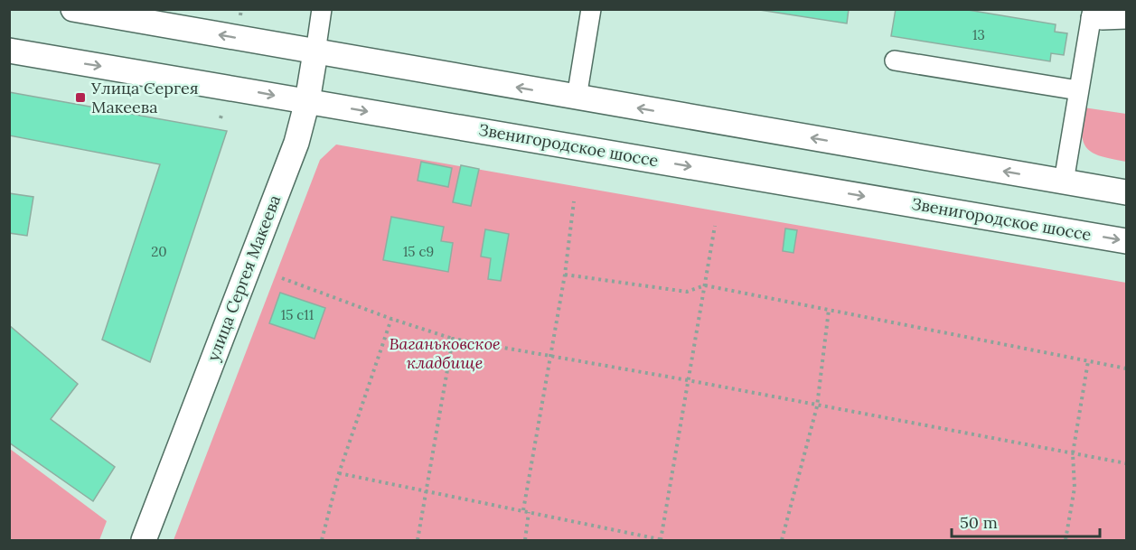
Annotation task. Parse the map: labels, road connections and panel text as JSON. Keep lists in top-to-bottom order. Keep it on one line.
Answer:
{"streets":{"main road":["Звенигородское шоссе","улица Сергея Макеева"]},"crossings":[["Звенигородское шоссе","улица Сергея Макеева"]],"parks":["Ваганьковское кладбище"],"places":{"transit":["Улица Сергея Макеева"]},"house_numbers":["13","20","15 с9","15 с11"],"scale_bar":"50 m"}
